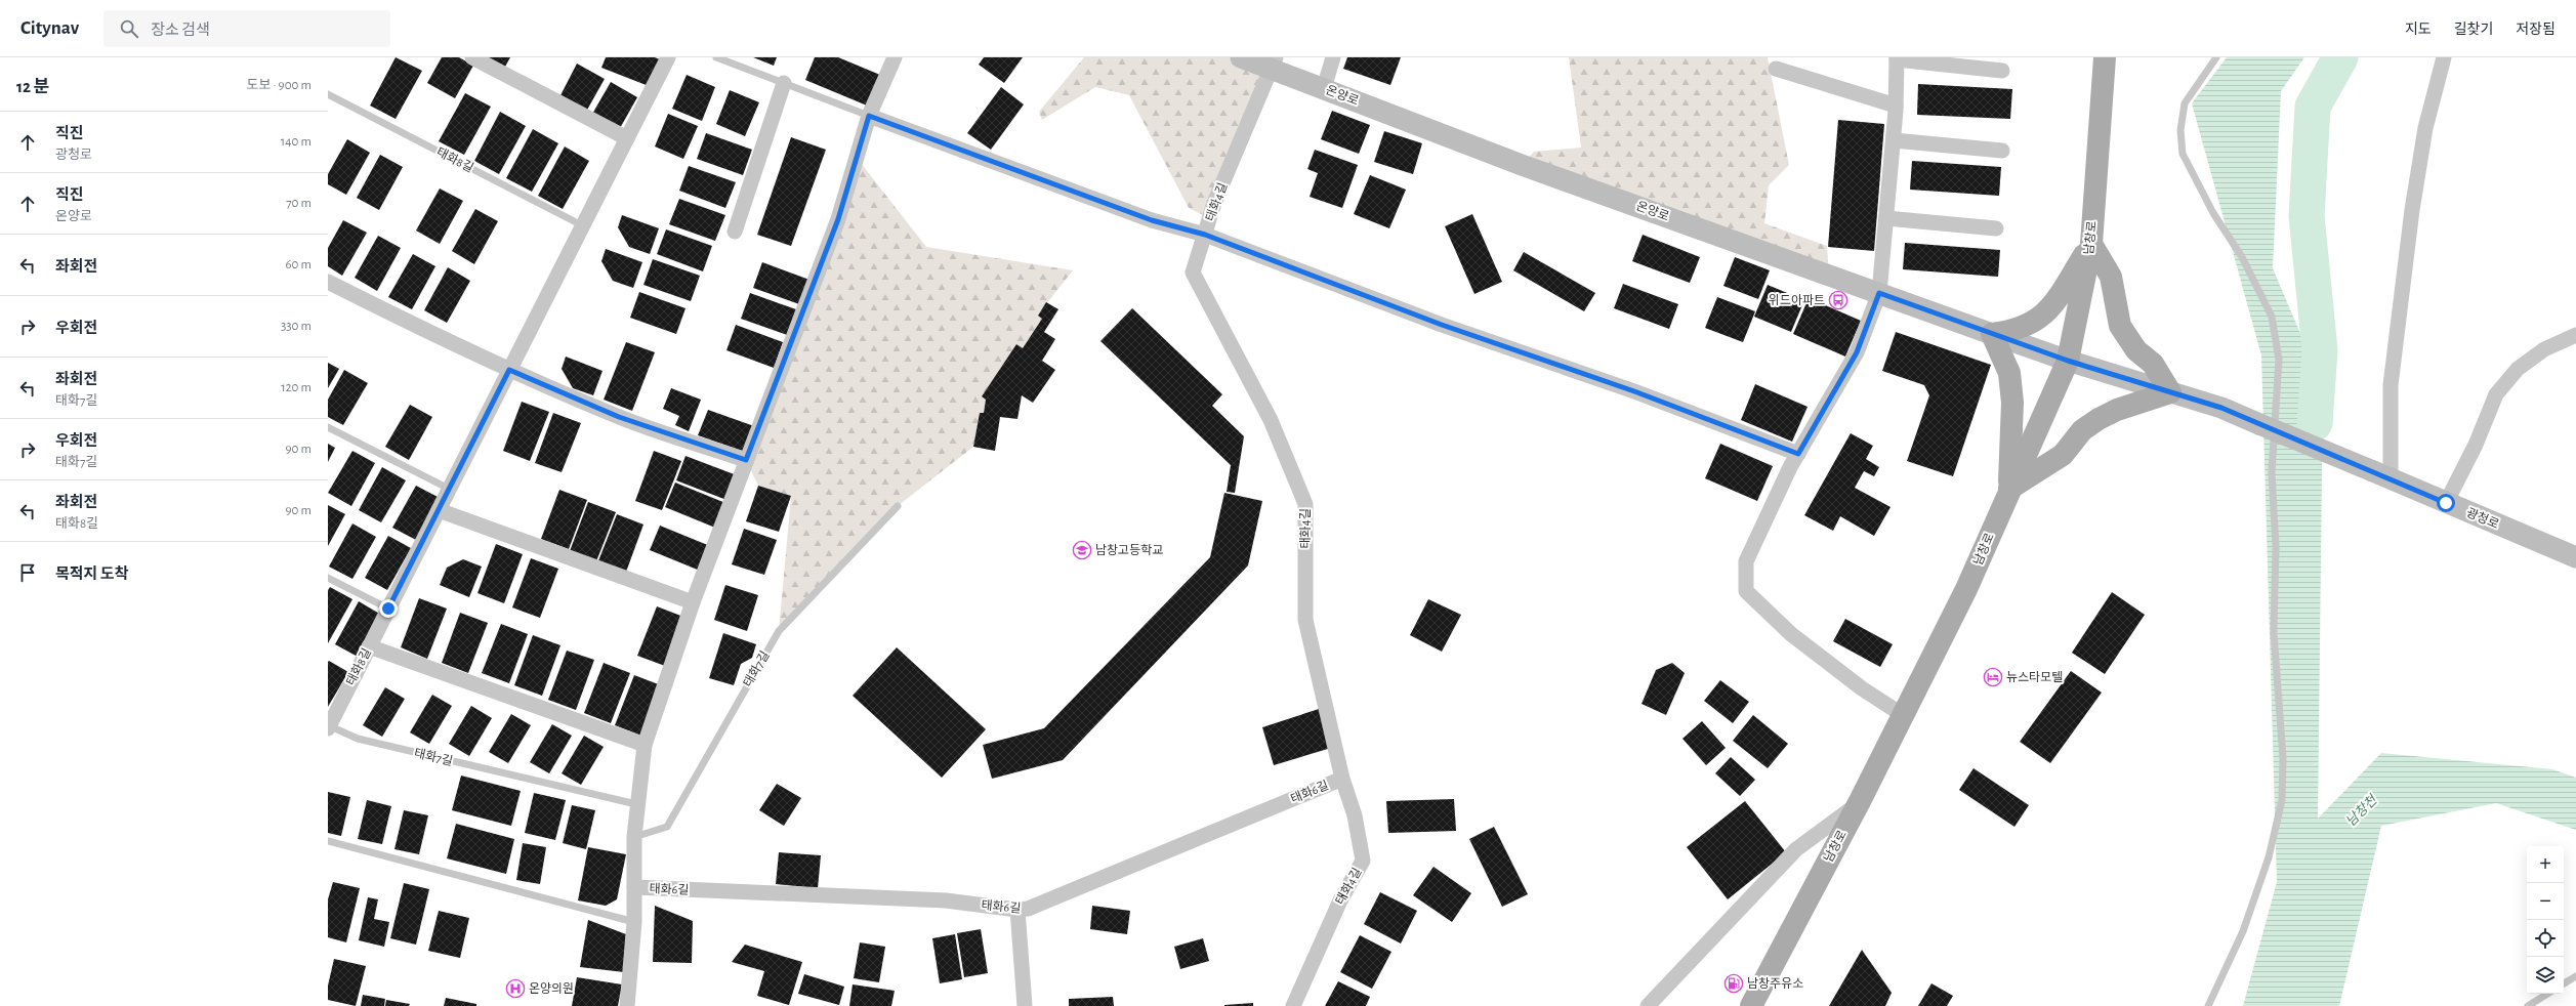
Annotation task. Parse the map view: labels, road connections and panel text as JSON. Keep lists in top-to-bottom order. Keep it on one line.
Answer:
{"streets":{"main road":["온양로","남창로","광청로"],"street":["태화8길","태화4길","태화6길"],"lane":["태화7길"]},"crossings":[["온양로","태화4길"],["온양로","남창로"],["온양로","광청로"],["태화8길","태화7길"],["태화4길","태화6길"],["남창로","광청로"]],"water":["남창천"],"places":{"bus stop":["위드아파트"],"school or university":["남창고등학교"],"hotel":["뉴스타모텔"],"fuel station":["남창주유소"],"hospital":["온양의원"]},"page":{"header":"Citynav","search":"장소 검색","nav":["지도","길찾기","저장됨"],"heading":["12 분","도보 · 900 m"],"list":[["직진","광청로","140 m"],["직진","온양로","70 m"],["좌회전","60 m"],["우회전","330 m"],["좌회전","태화7길","120 m"],["우회전","태화7길","90 m"],["좌회전","태화8길","90 m"],"목적지 도착"],"map_buttons":["+","−"]}}
